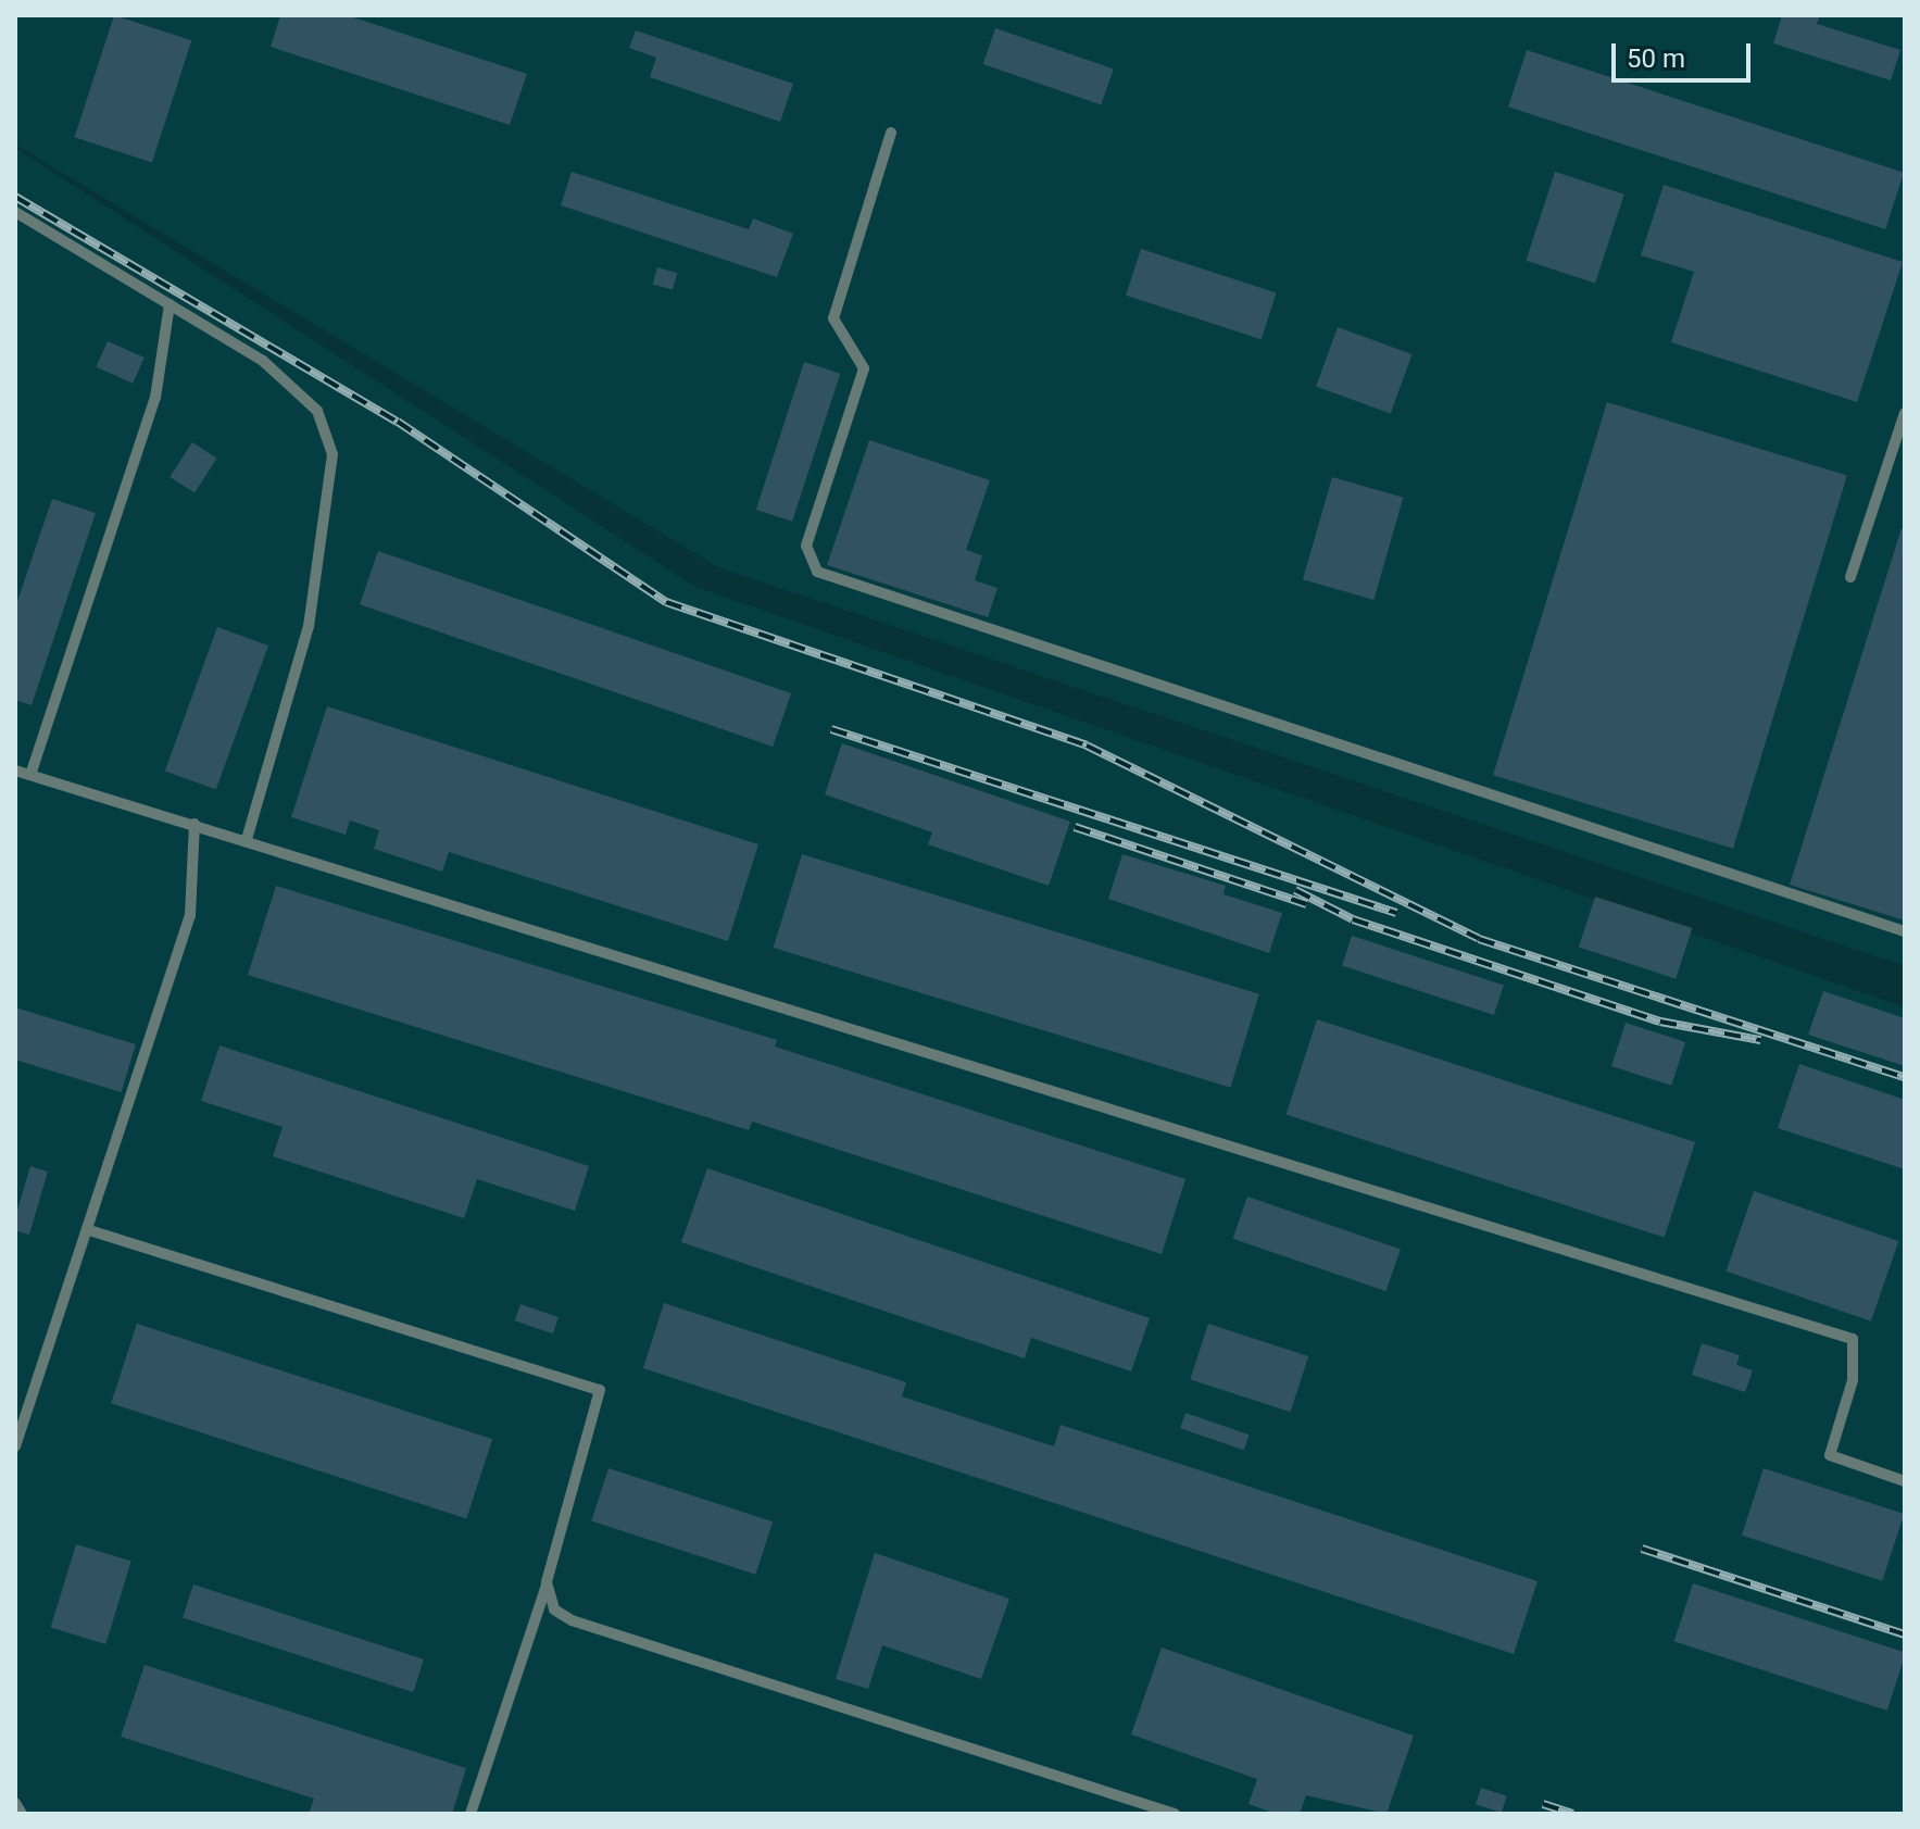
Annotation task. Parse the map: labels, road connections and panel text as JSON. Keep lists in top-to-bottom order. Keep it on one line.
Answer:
{"scale_bar":"50 m"}
